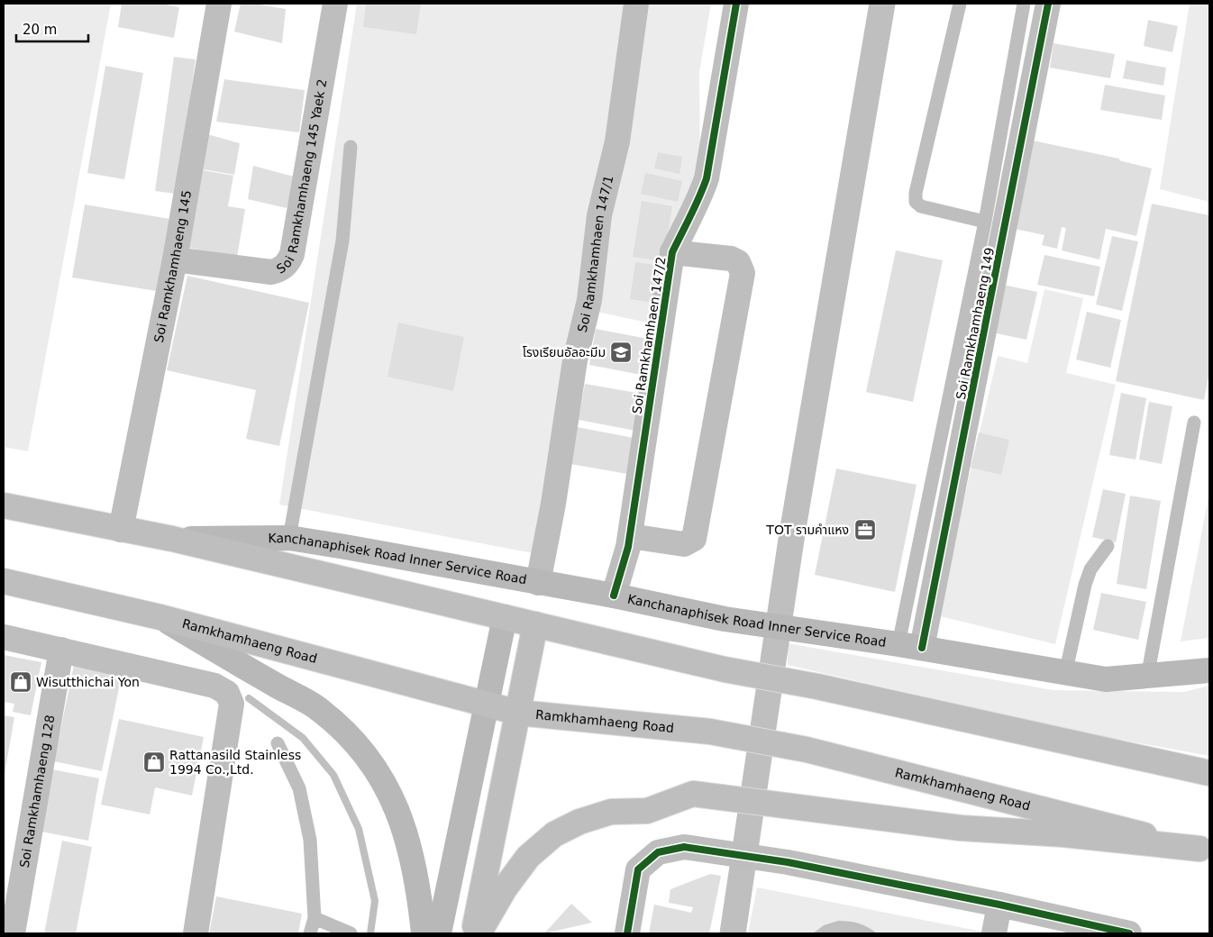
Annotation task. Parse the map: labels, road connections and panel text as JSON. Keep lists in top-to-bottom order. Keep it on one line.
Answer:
{"streets":{"main road":["Soi Ramkhamhaeng 145 Yaek 2","Soi Ramkhamhaen 147/1","Soi Ramkhamhaeng 145","Soi Ramkhamhaeng 149","Soi Ramkhamhaen 147/2","Kanchanaphisek Road Inner Service Road","Ramkhamhaeng Road","Soi Ramkhamhaeng 128"]},"crossings":[["Soi Ramkhamhaeng 145 Yaek 2","Soi Ramkhamhaeng 145"],["Soi Ramkhamhaen 147/1","Kanchanaphisek Road Inner Service Road"],["Soi Ramkhamhaeng 149","Kanchanaphisek Road Inner Service Road"],["Soi Ramkhamhaen 147/2","Kanchanaphisek Road Inner Service Road"]],"places":{"school or university":["โรงเรียนอัลอะมีม"],"office":["TOT รามคำแหง"],"shop":["Wisutthichai Yon","Rattanasild Stainless 1994 Co.,Ltd."]},"scale_bar":"20 m"}
